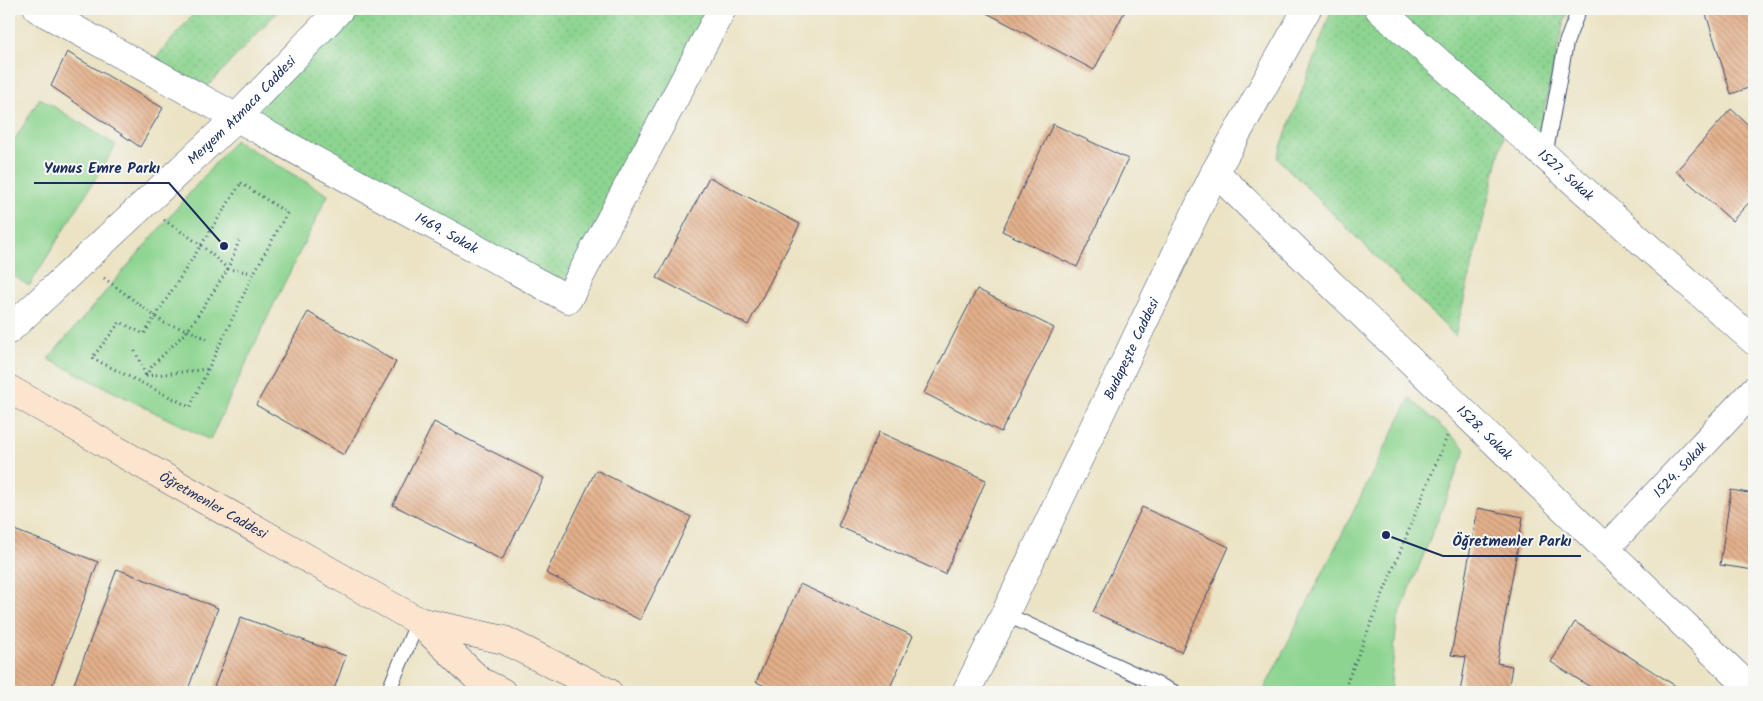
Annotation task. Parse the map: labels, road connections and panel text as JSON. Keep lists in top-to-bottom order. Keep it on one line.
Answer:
{"streets":{"main road":["Öğretmenler Caddesi"],"street":["Meryem Atmaca Caddesi","1527. Sokak","1469. Sokak","Budapeşte Caddesi","1528. Sokak","1524. Sokak"]},"crossings":[["Meryem Atmaca Caddesi","1469. Sokak"],["Budapeşte Caddesi","1528. Sokak"],["1528. Sokak","1524. Sokak"]],"places":["Yunus Emre Parkı","Öğretmenler Parkı"]}
